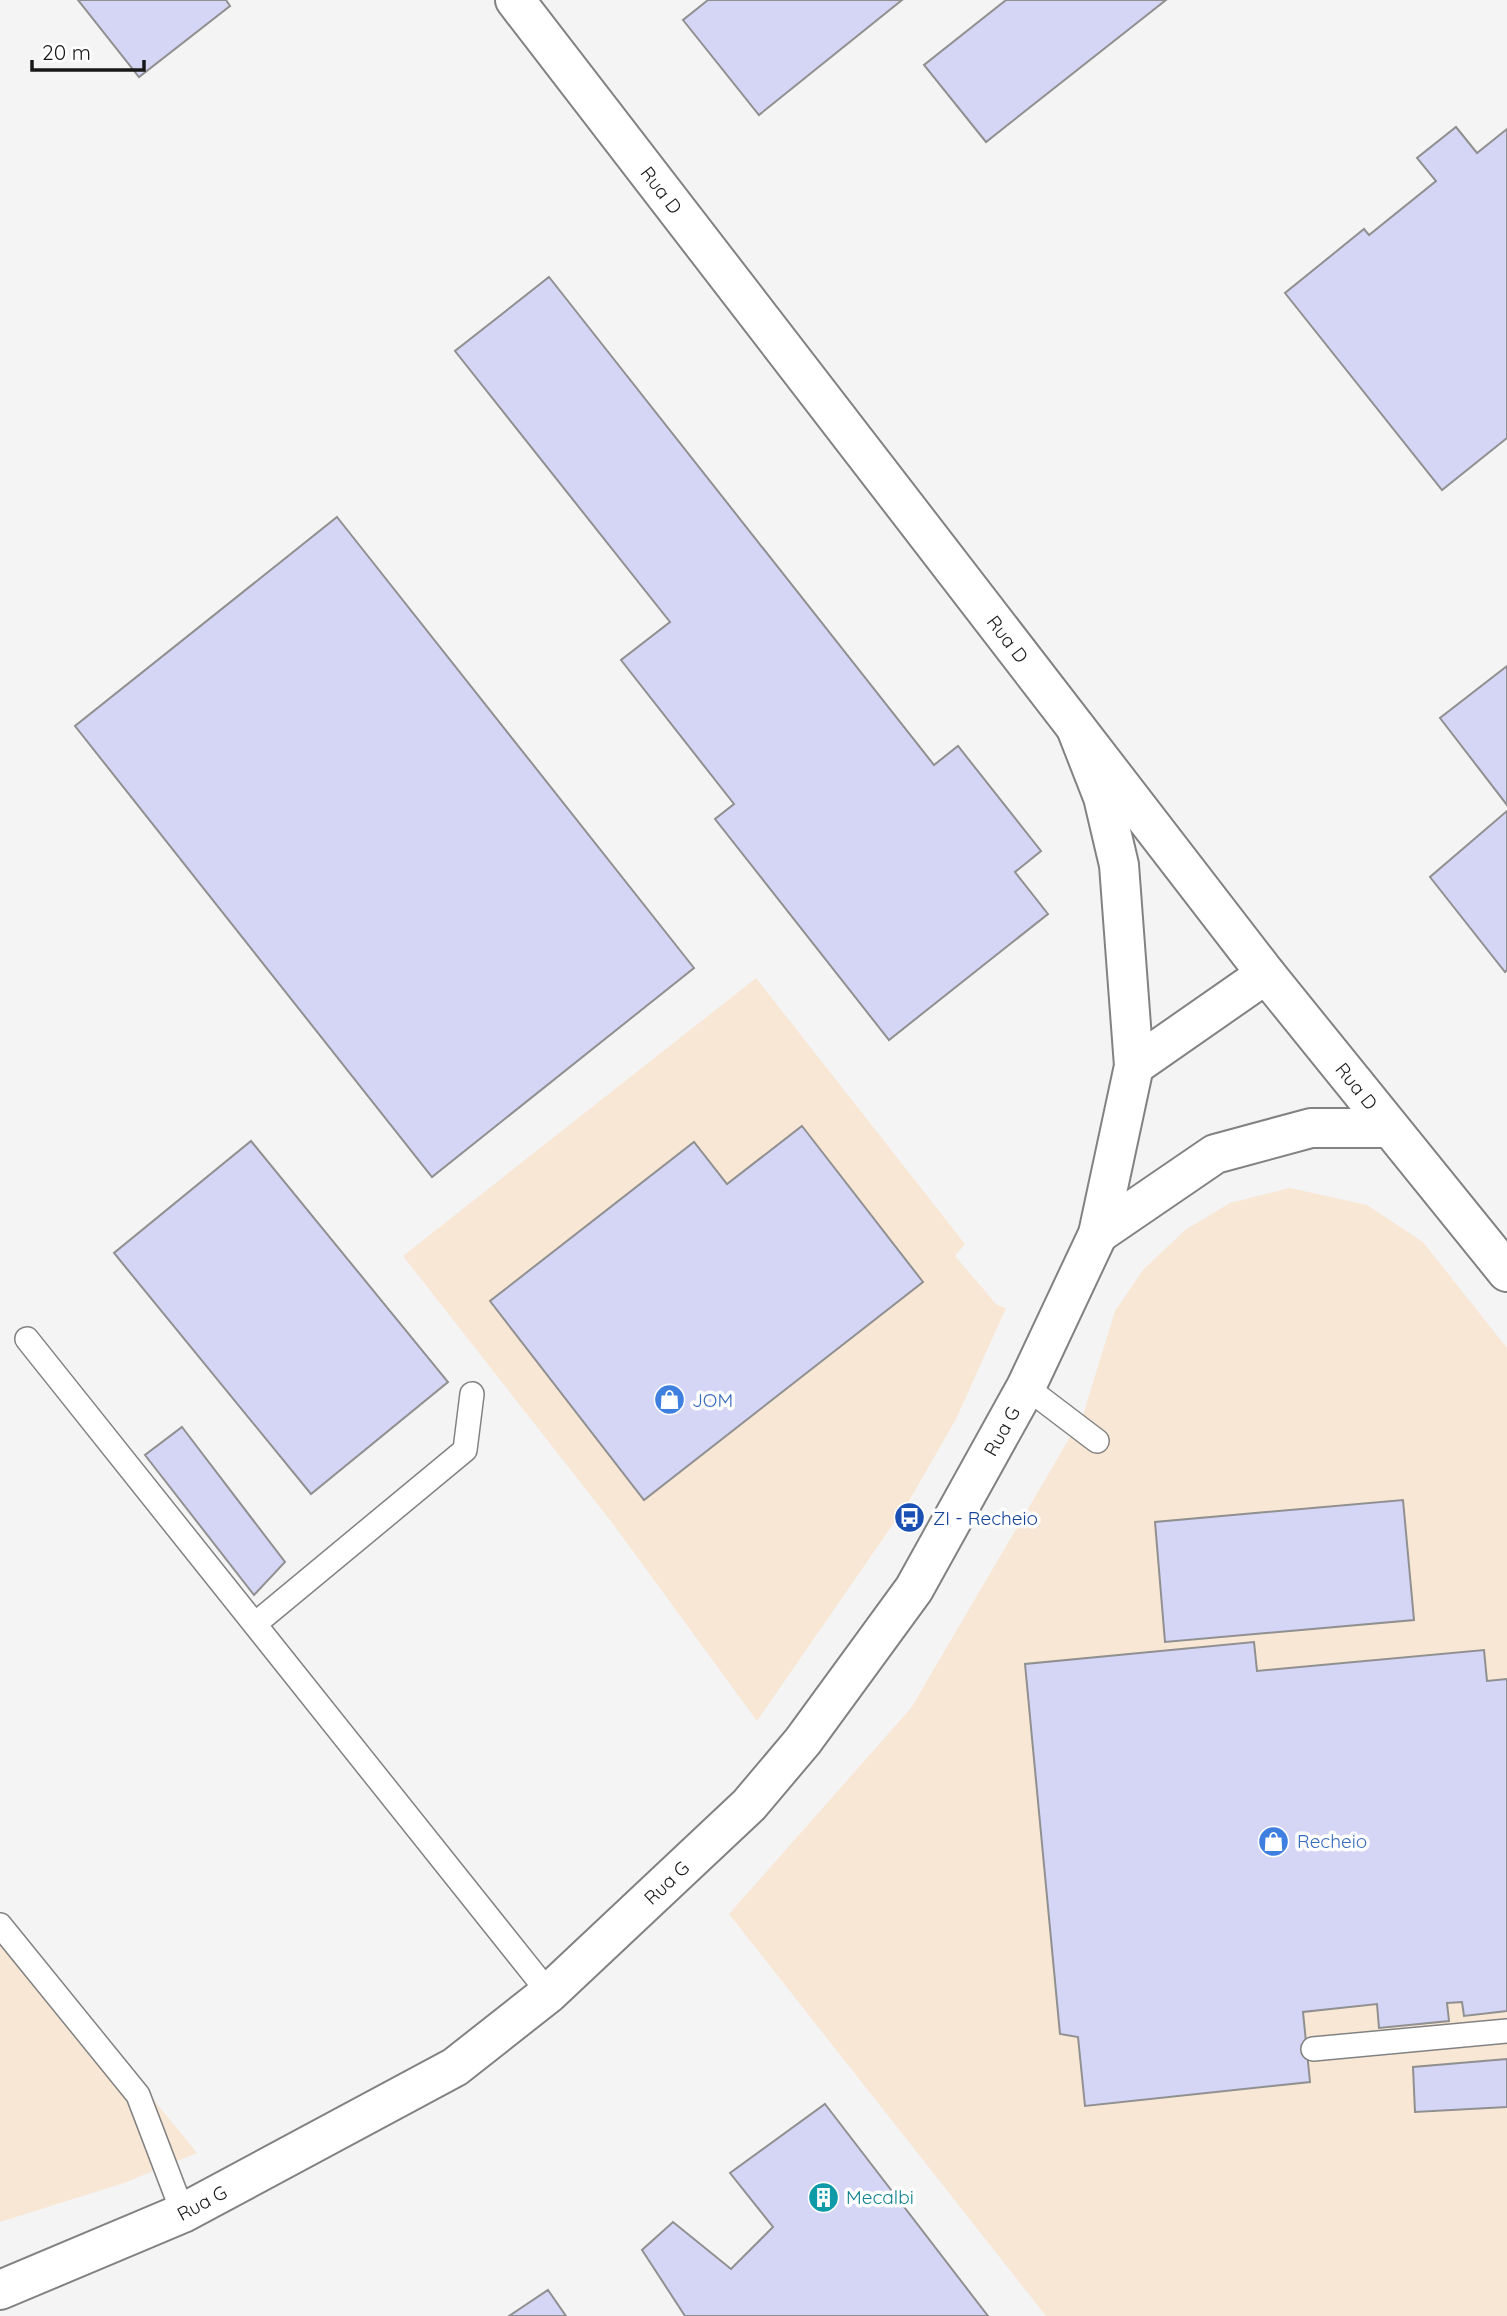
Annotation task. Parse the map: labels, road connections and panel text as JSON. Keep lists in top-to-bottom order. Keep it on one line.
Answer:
{"streets":{"street":["Rua D","Rua G"]},"crossings":[["Rua D","Rua G"]],"places":{"shop":["JOM","Recheio"],"bus stop":["ZI - Recheio"],"building":["Mecalbi"]},"scale_bar":"20 m"}
